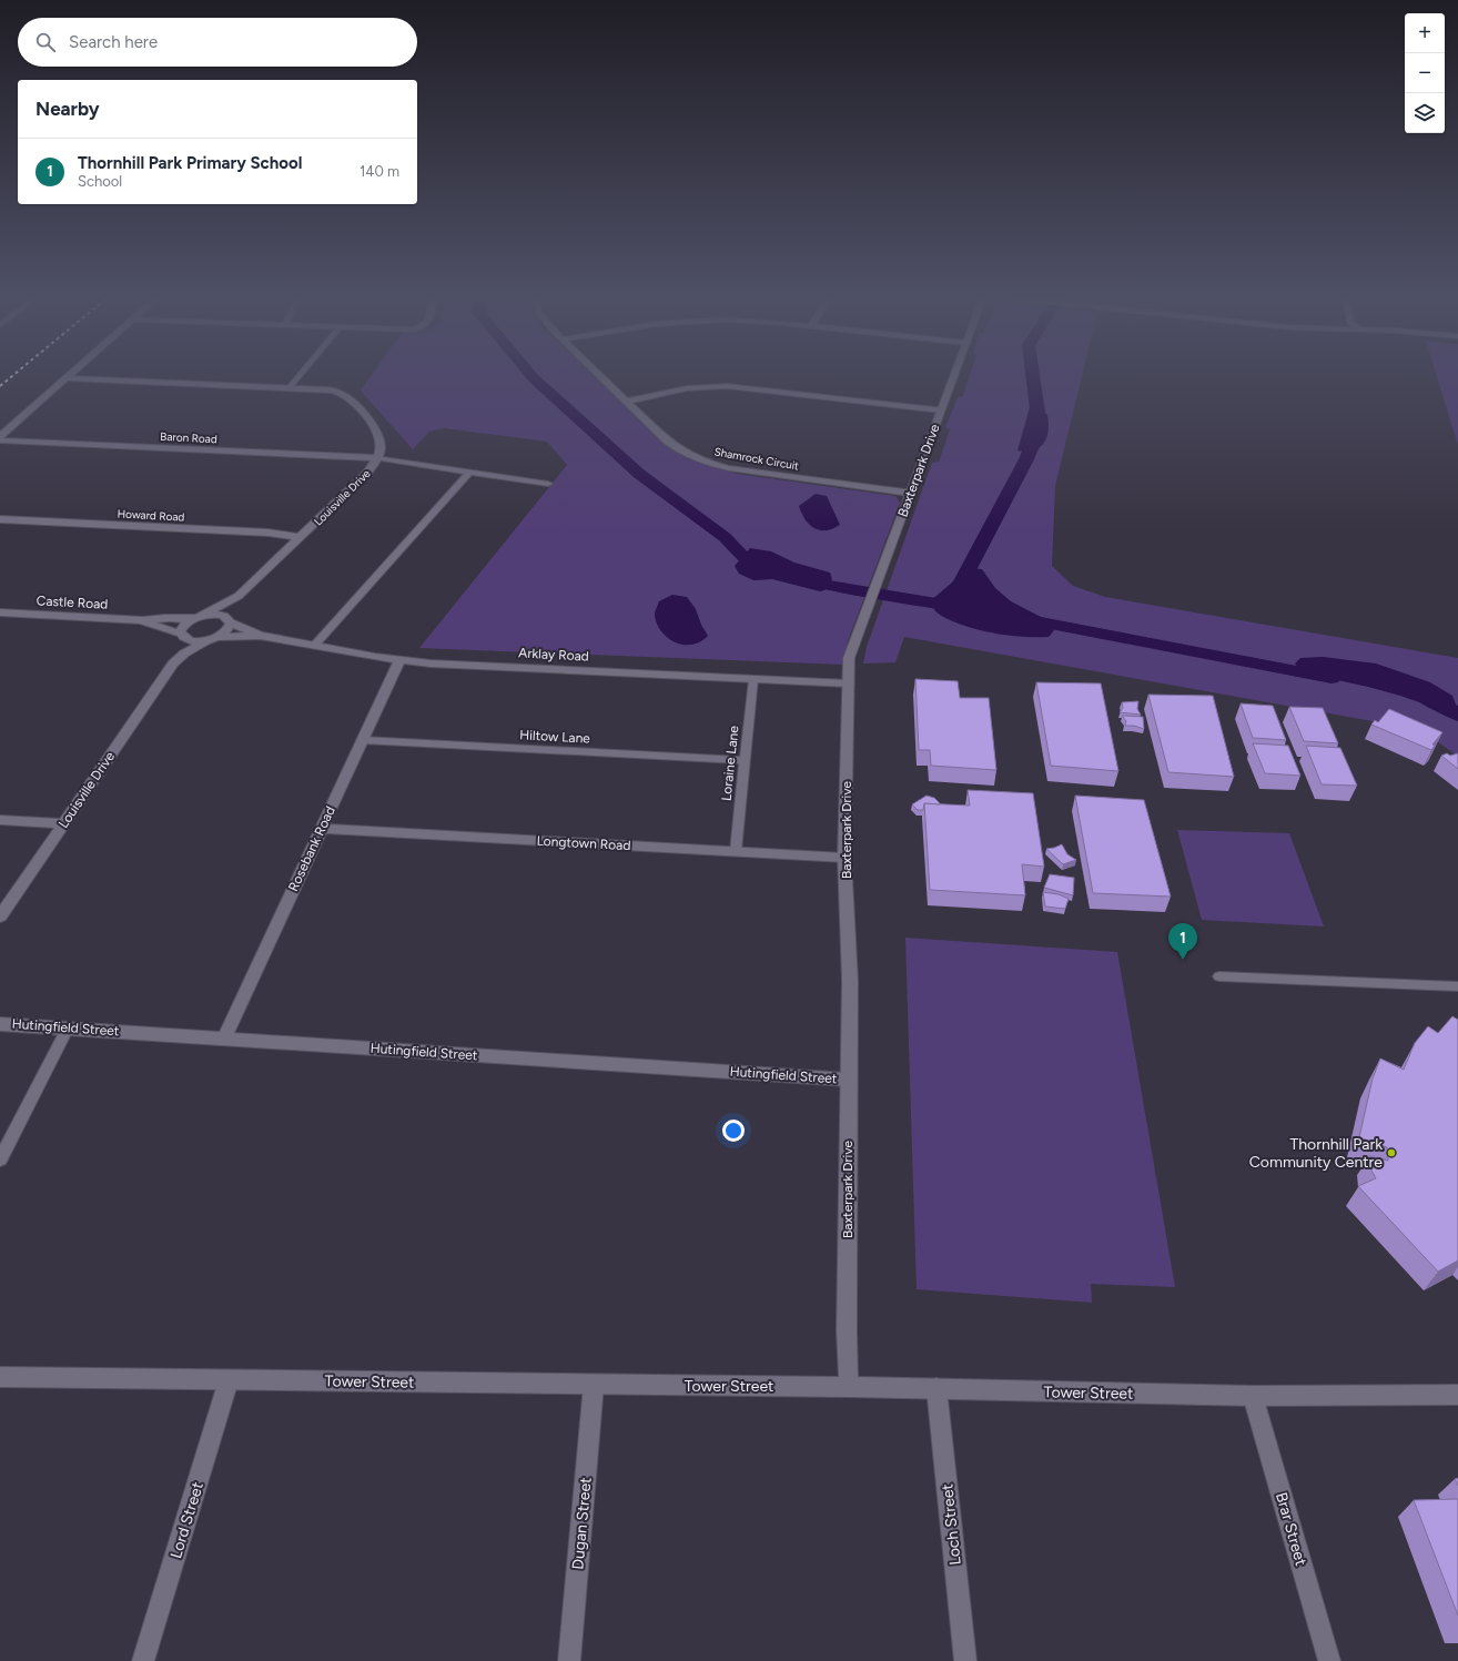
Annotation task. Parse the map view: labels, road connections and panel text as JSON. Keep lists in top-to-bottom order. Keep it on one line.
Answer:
{"streets":{"street":["Baron Road","Shamrock Circuit","Baxterpark Drive","Louisville Drive","Howard Road","Castle Road","Arklay Road","Longtown Road","Rosebank Road","Hutingfield Street","Tower Street","Lord Street","Dugan Street","Loch Street","Brar Street"],"lane":["Hiltow Lane","Loraine Lane"]},"crossings":[["Baron Road","Louisville Drive"],["Shamrock Circuit","Baxterpark Drive"],["Baxterpark Drive","Arklay Road"],["Baxterpark Drive","Longtown Road"],["Baxterpark Drive","Hutingfield Street"],["Baxterpark Drive","Tower Street"],["Louisville Drive","Howard Road"],["Louisville Drive","Castle Road"],["Louisville Drive","Arklay Road"],["Castle Road","Arklay Road"],["Arklay Road","Loraine Lane"],["Arklay Road","Rosebank Road"],["Hiltow Lane","Loraine Lane"],["Hiltow Lane","Rosebank Road"],["Loraine Lane","Longtown Road"],["Longtown Road","Rosebank Road"],["Rosebank Road","Hutingfield Street"],["Tower Street","Lord Street"],["Tower Street","Dugan Street"],["Tower Street","Loch Street"],["Tower Street","Brar Street"]],"places":["Thornhill Park Community Centre"],"page":{"map_buttons":["+","−"],"search":"Search here","heading":"Nearby","list":[{"mark":"1","name":"Thornhill Park Primary School","note":"School","value":"140 m"}],"pins":"1"}}
